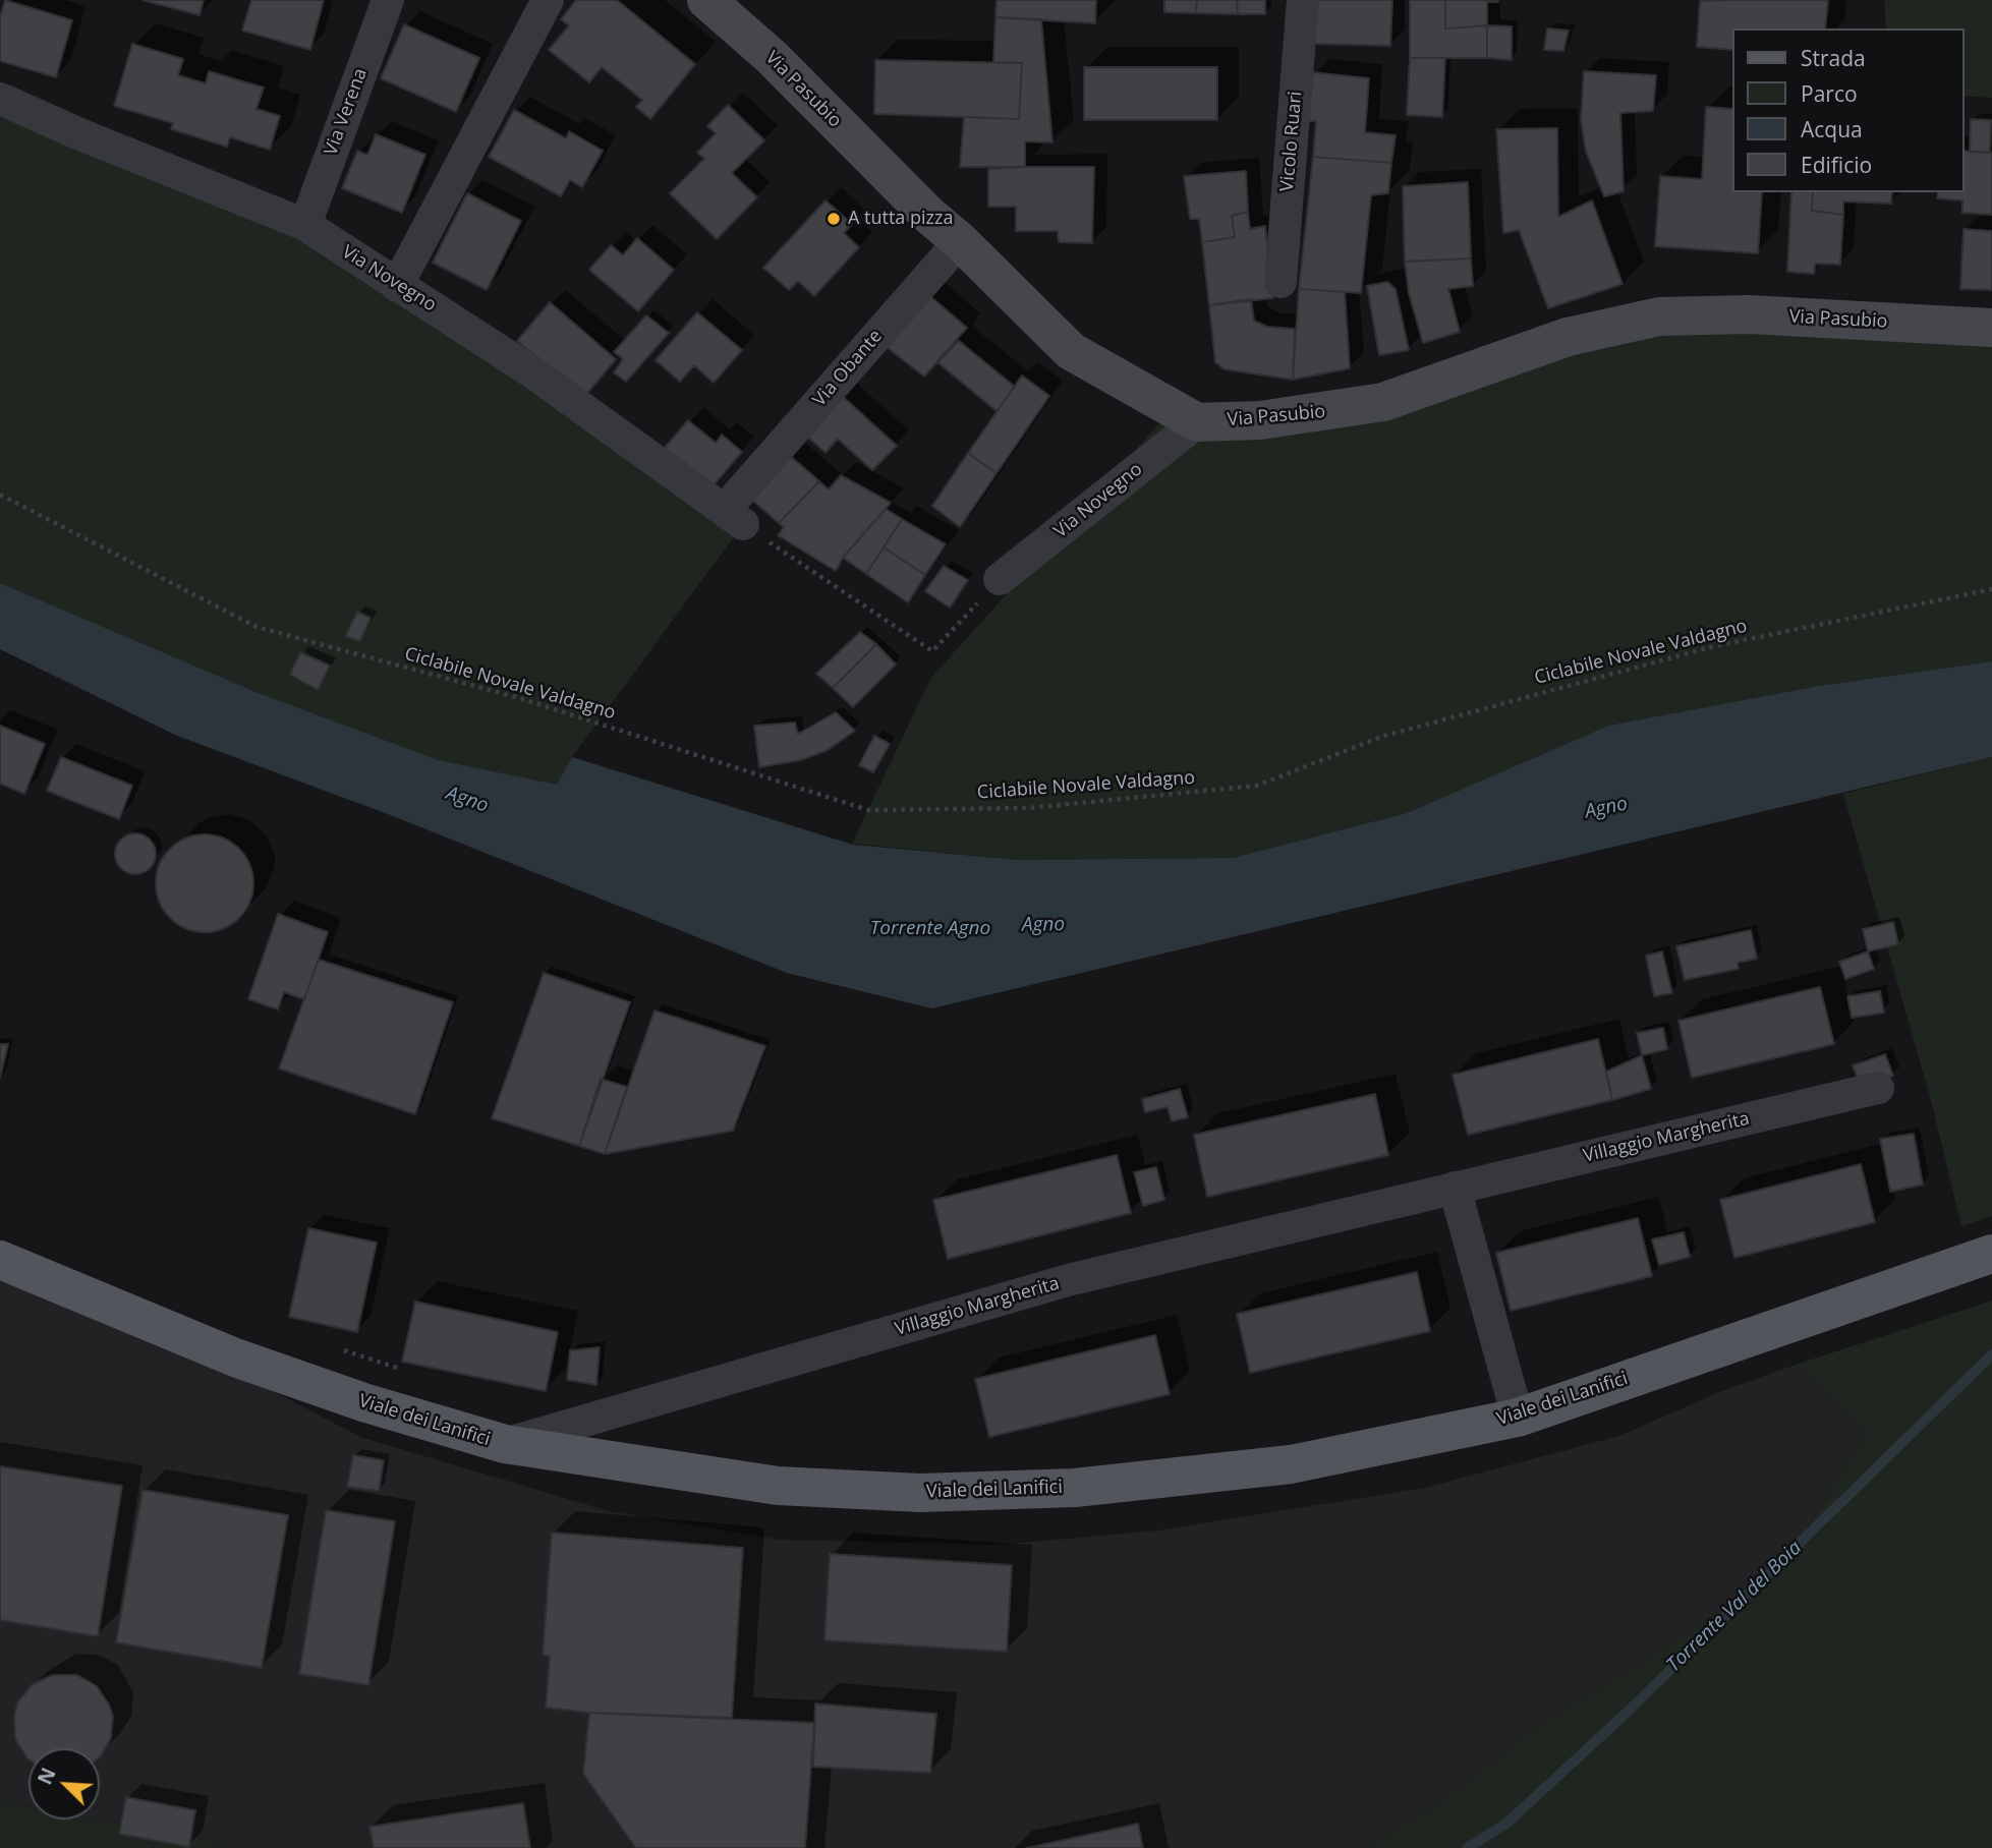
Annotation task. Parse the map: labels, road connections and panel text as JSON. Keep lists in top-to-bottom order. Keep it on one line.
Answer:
{"streets":{"main road":["Via Pasubio","Viale dei Lanifici"],"street":["Via Verena","Vicolo Ruari","Via Novegno","Via Obante","Villaggio Margherita"],"path":["Ciclabile Novale Valdagno"]},"crossings":[["Via Pasubio","Via Novegno"],["Via Pasubio","Via Obante"],["Via Verena","Via Novegno"],["Via Novegno","Via Obante"],["Villaggio Margherita","Viale dei Lanifici"]],"water":["Agno","Torrente Agno","Torrente Val del Boia"],"places":["A tutta pizza"],"legend":["Strada","Parco","Acqua","Edificio"],"north":"top left"}
